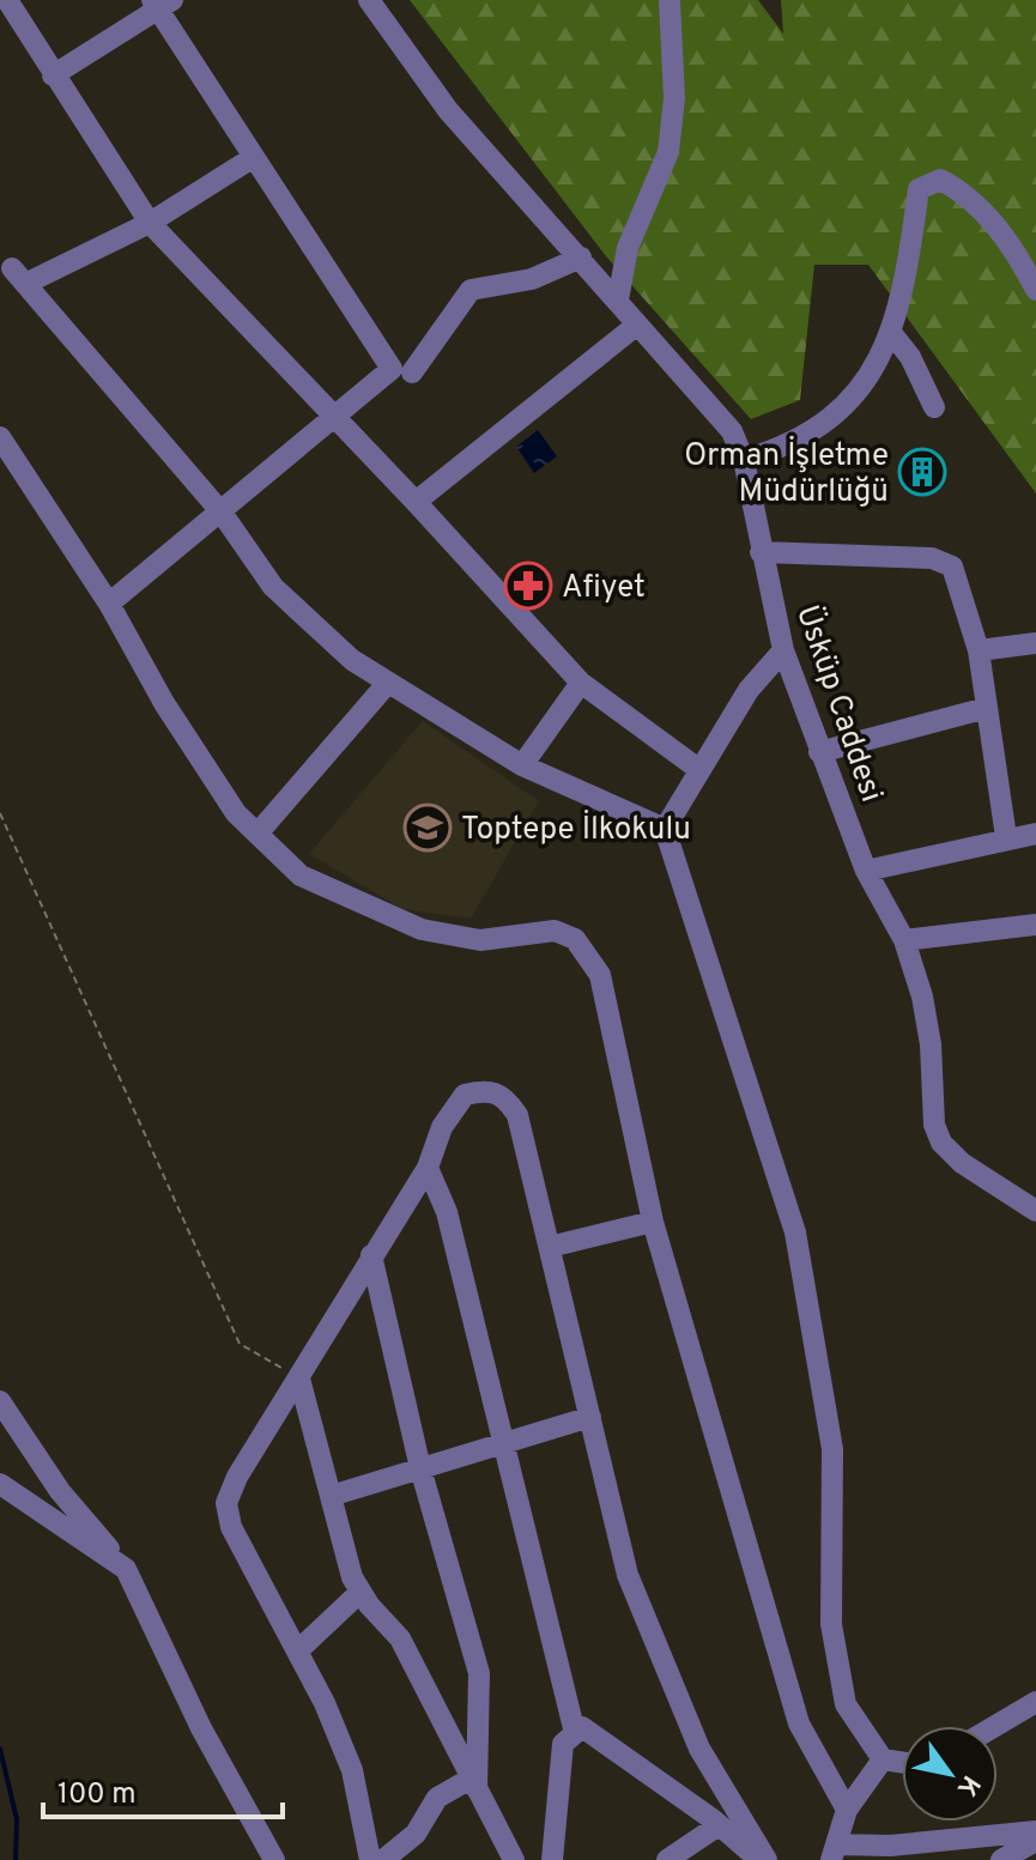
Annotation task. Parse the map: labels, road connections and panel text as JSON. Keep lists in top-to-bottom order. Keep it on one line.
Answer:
{"streets":{"street":["Üsküp Caddesi"]},"places":{"building":["Orman İşletme Müdürlüğü"],"pharmacy":["Afiyet"],"school or university":["Toptepe İlkokulu"]},"scale_bar":"100 m","north":"bottom right"}
